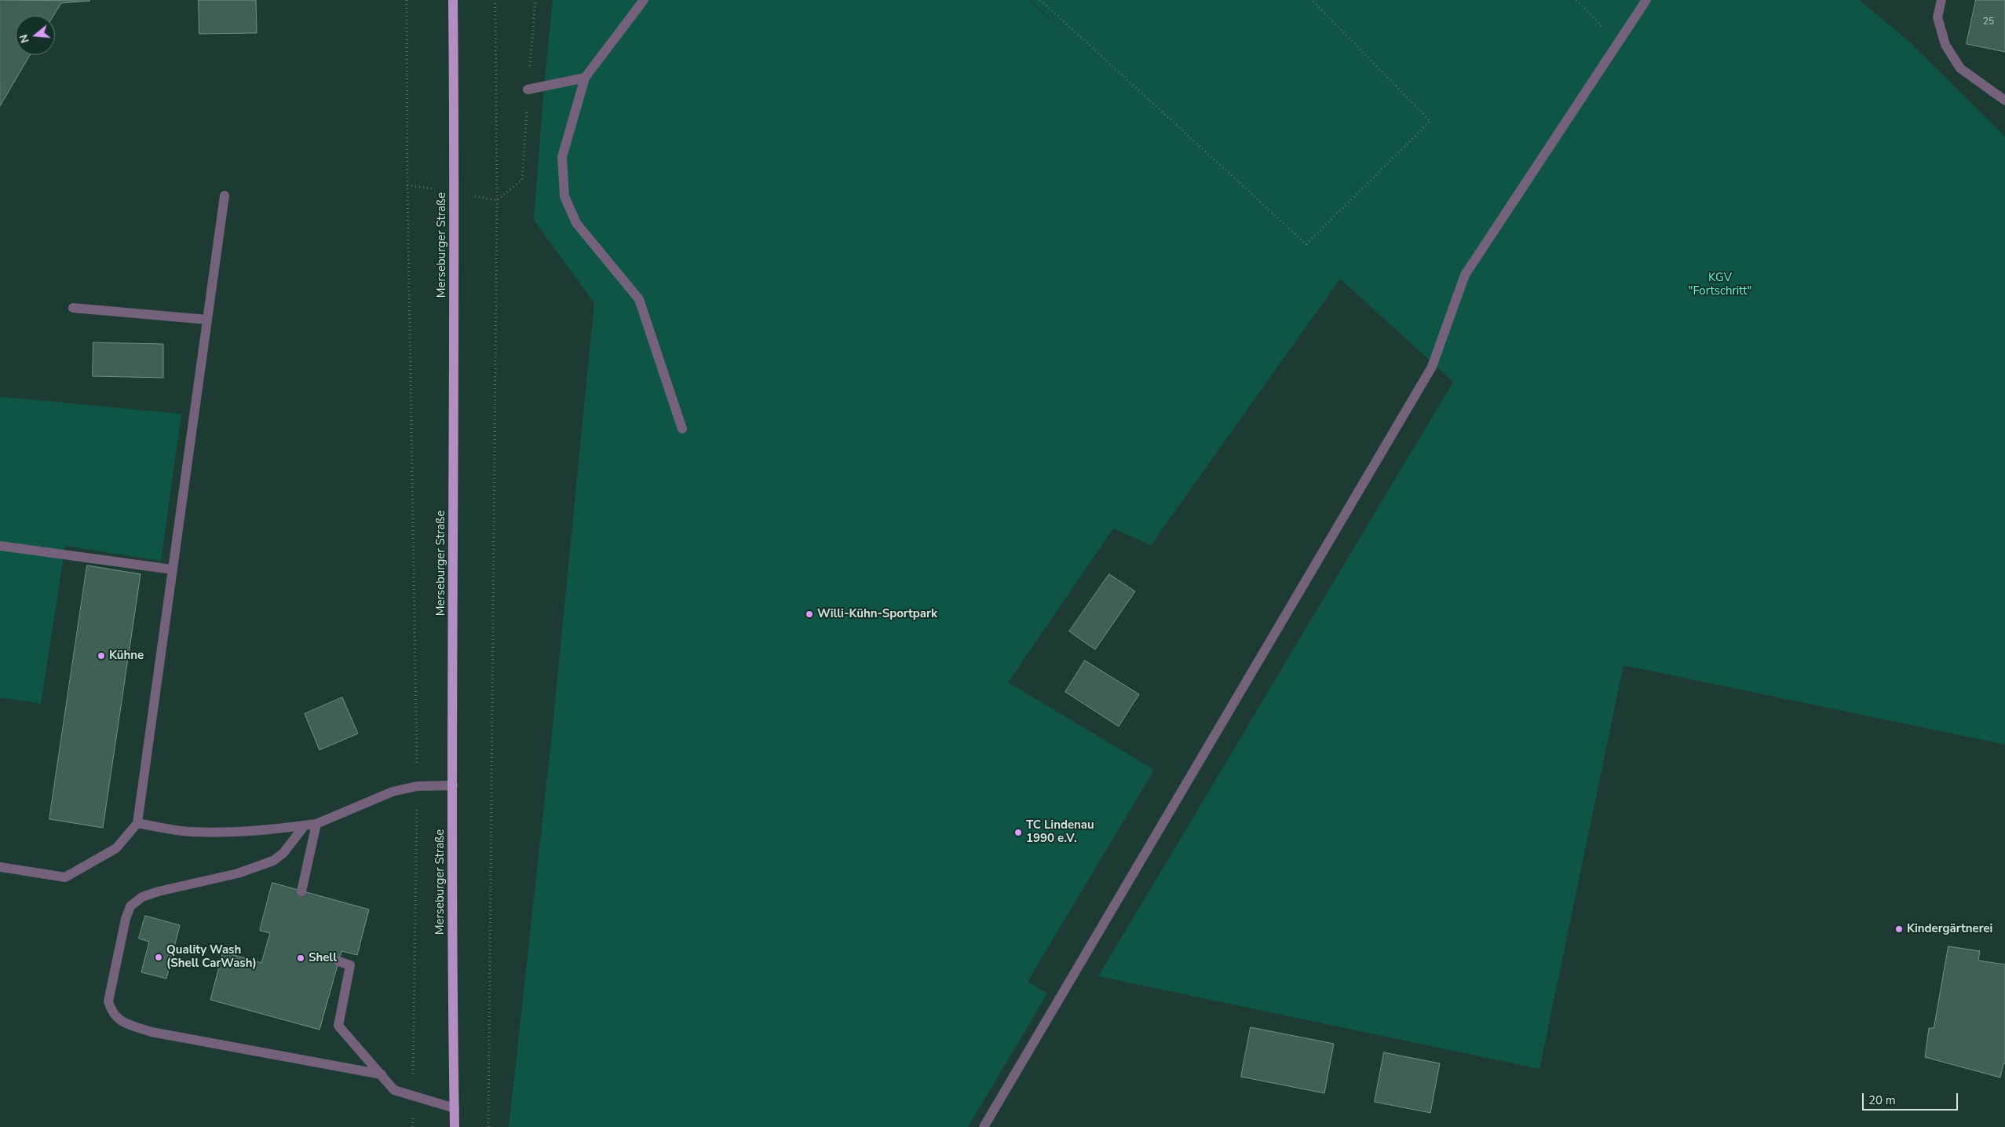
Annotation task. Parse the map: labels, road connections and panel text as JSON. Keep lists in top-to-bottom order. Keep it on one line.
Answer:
{"streets":{"main road":["Merseburger Straße"]},"parks":["KGV \"Fortschritt\""],"places":["Willi-Kühn-Sportpark","Kühne","TC Lindenau 1990 e.V.","Kindergärtnerei","Quality Wash (Shell CarWash)","Shell"],"house_numbers":["25"],"scale_bar":"20 m","north":"left"}
